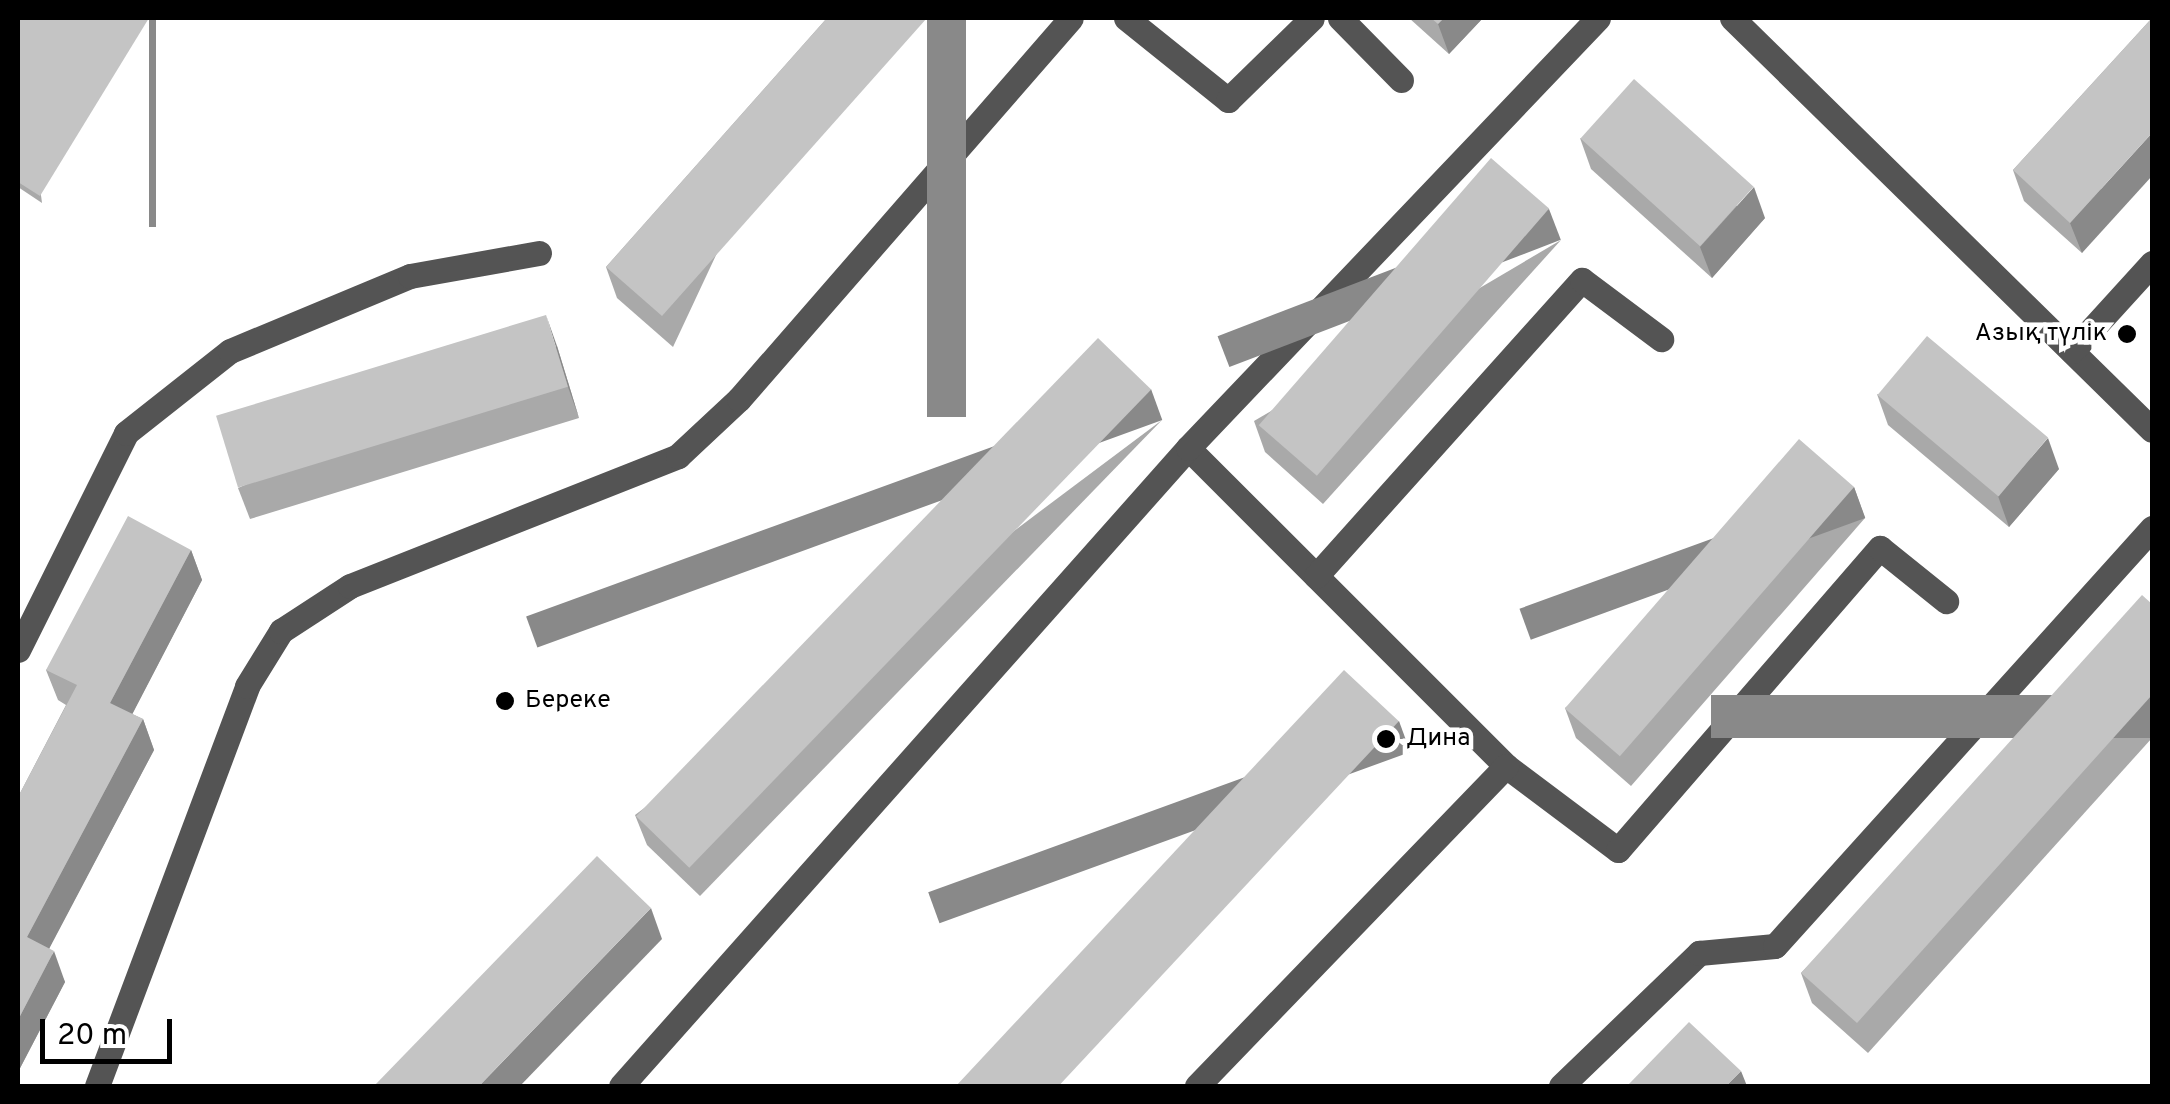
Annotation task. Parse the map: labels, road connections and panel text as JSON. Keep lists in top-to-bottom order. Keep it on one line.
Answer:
{"places":["Азық түлік","Береке","Дина"],"scale_bar":"20 m"}
